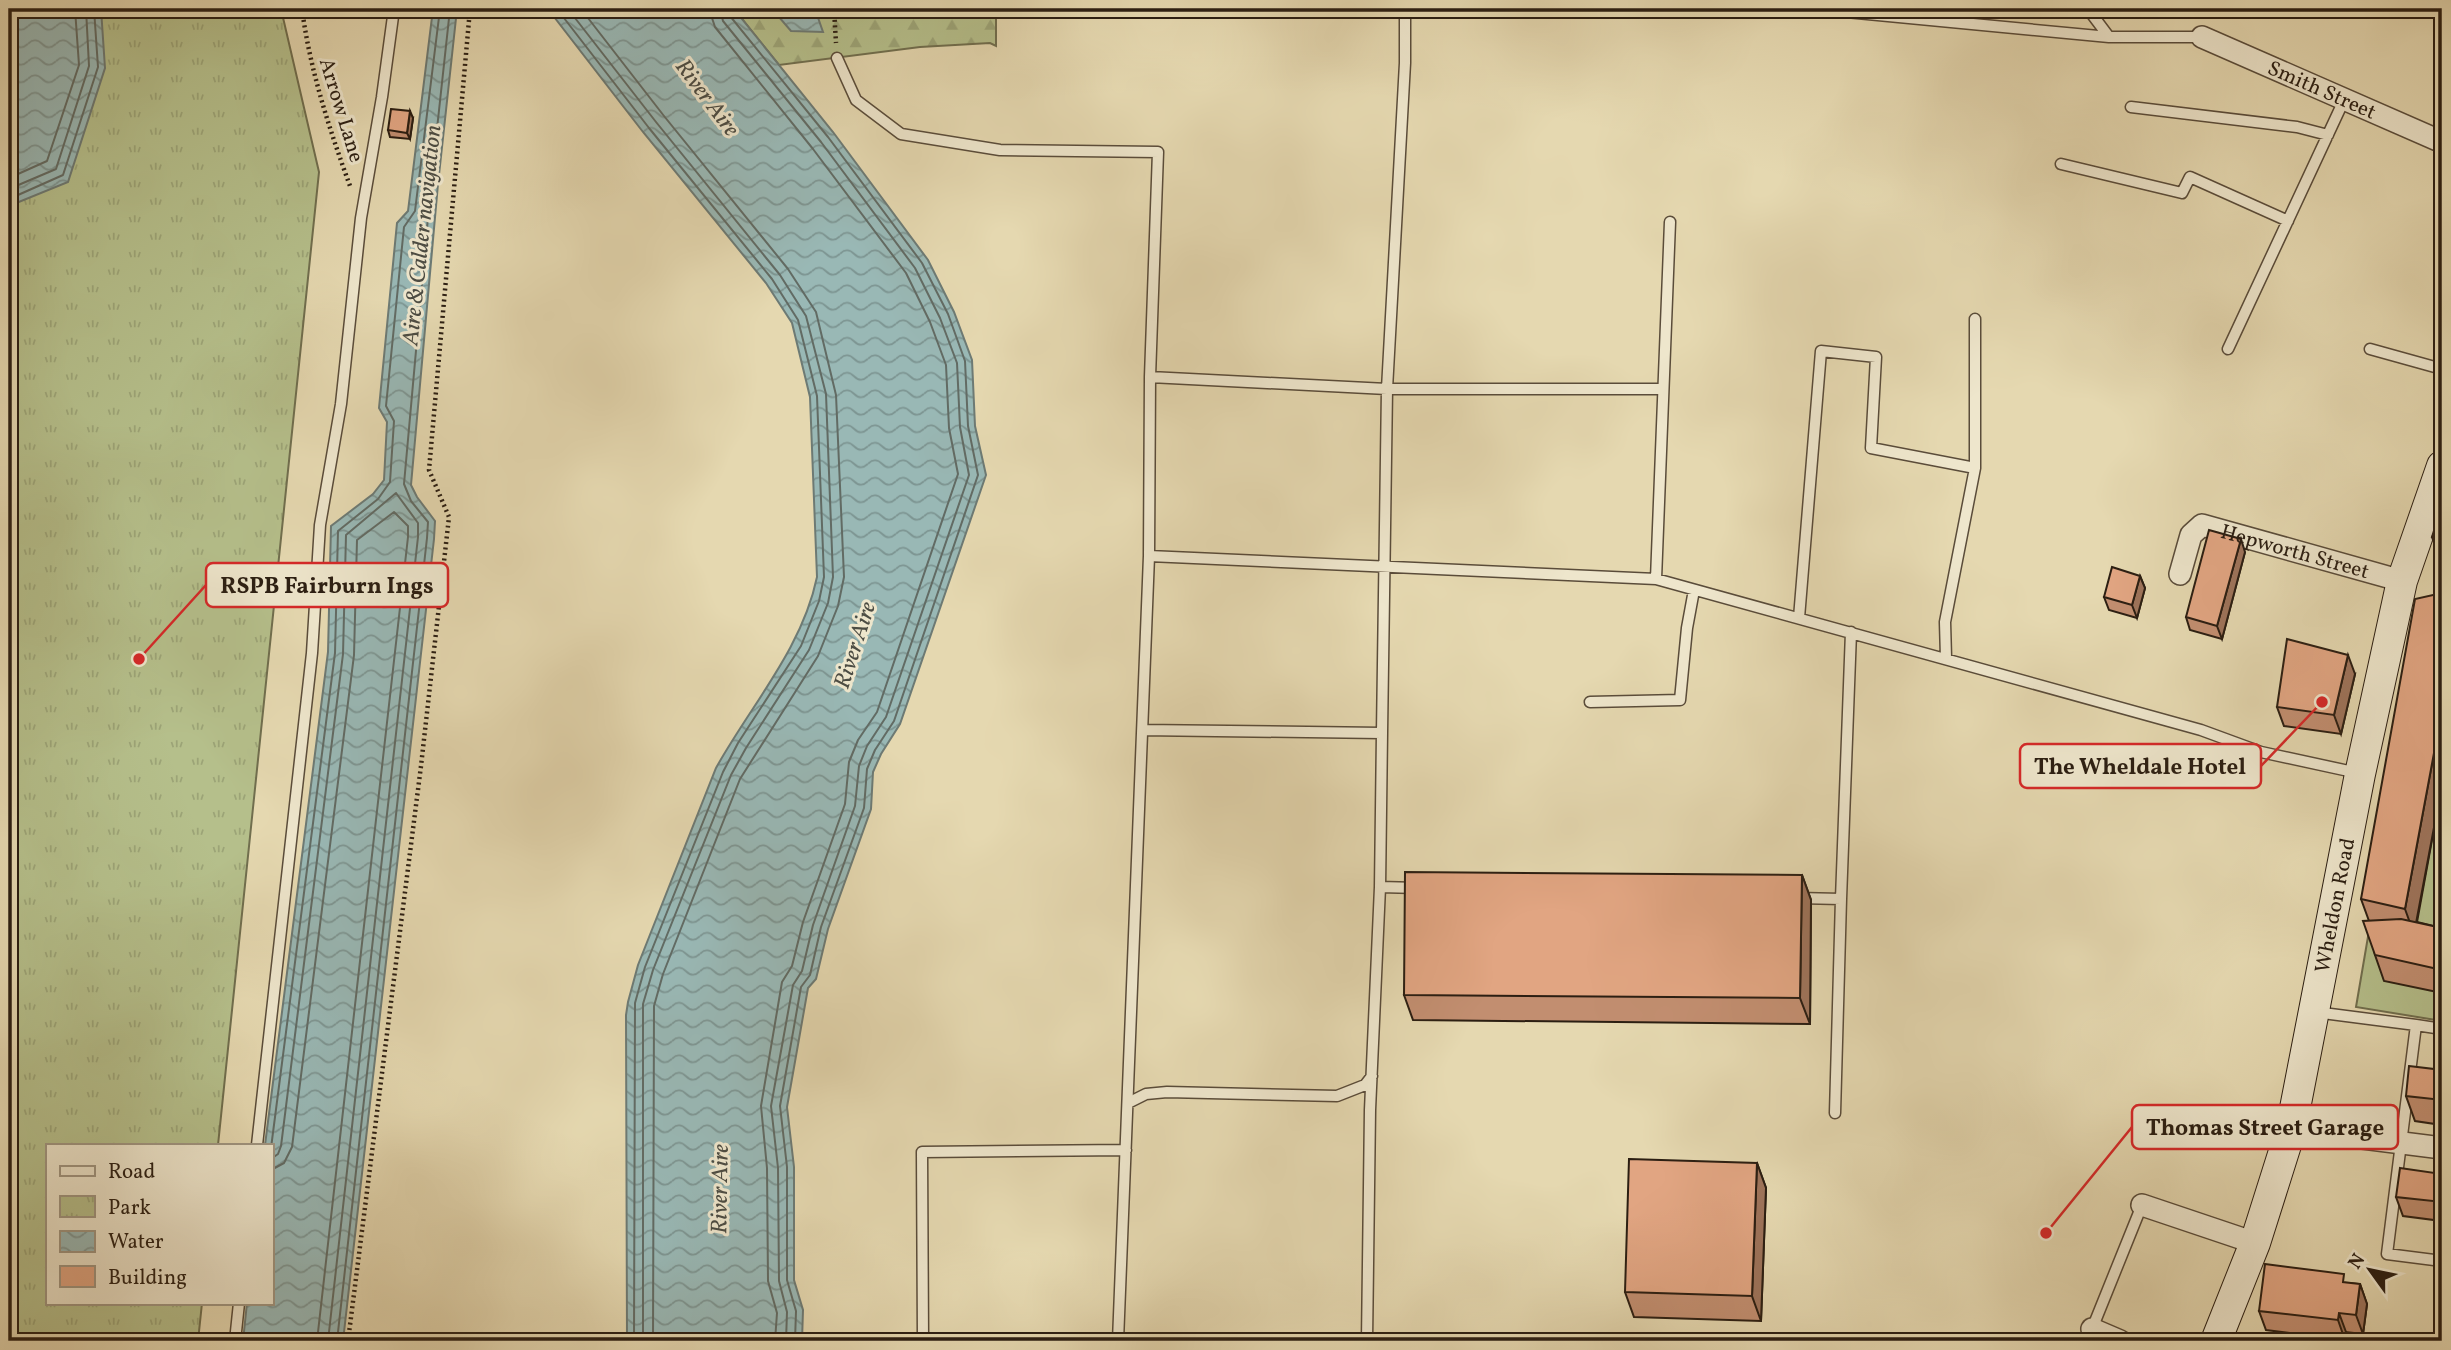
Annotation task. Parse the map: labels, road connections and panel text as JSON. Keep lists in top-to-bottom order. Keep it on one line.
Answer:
{"streets":{"street":["Smith Street","Hepworth Street","Wheldon Road"],"path":["Arrow Lane"]},"crossings":[["Hepworth Street","Wheldon Road"]],"water":["River Aire","Aire & Calder navigation"],"places":["RSPB Fairburn Ings","The Wheldale Hotel","Thomas Street Garage"],"legend":["Road","Park","Water","Building"],"north":"top left"}
